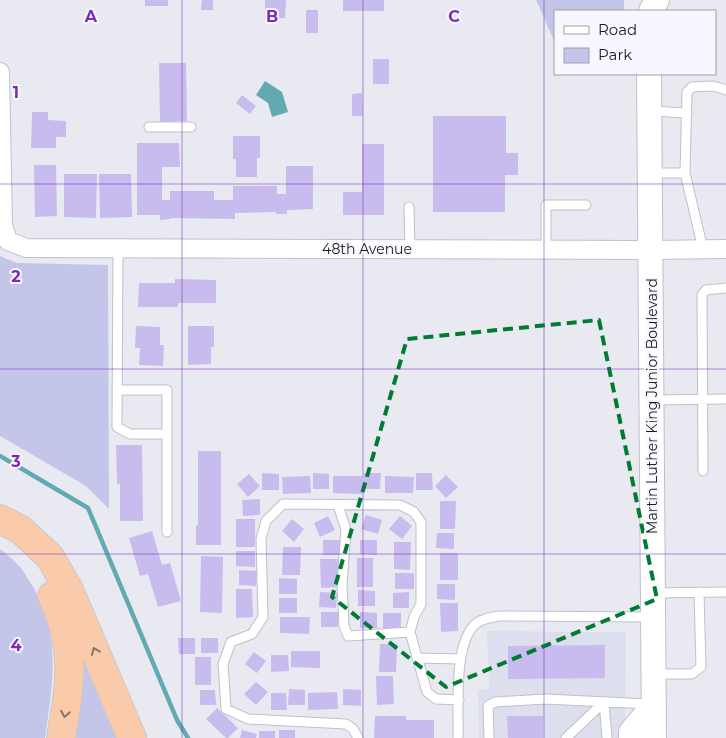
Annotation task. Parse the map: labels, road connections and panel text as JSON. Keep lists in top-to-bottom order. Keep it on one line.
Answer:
{"streets":{"street":["48th Avenue","Martin Luther King Junior Boulevard"]},"crossings":[["48th Avenue","Martin Luther King Junior Boulevard"]],"legend":["Road","Park"],"grid":{"columns":["A","B","C"],"rows":["1","2","3","4"]}}
